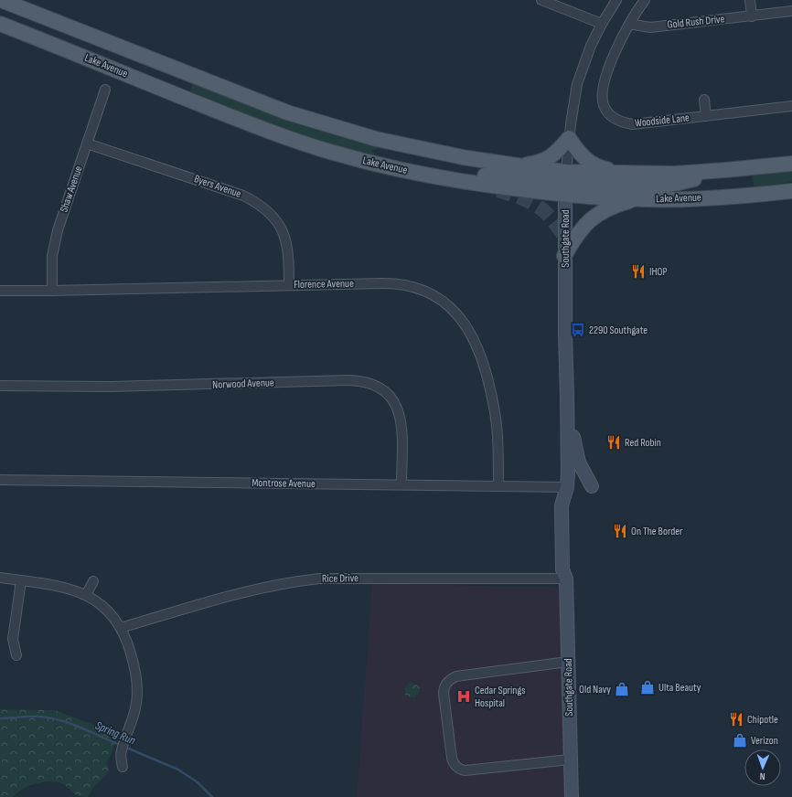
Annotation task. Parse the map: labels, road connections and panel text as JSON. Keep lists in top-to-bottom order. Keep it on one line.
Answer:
{"streets":{"main road":["Lake Avenue"],"street":["Gold Rush Drive","Woodside Lane","Byers Avenue","Shaw Avenue","Southgate Road","Florence Avenue","Norwood Avenue","Montrose Avenue","Rice Drive"]},"crossings":[["Gold Rush Drive","Woodside Lane"],["Lake Avenue","Southgate Road"],["Byers Avenue","Shaw Avenue"],["Byers Avenue","Florence Avenue"],["Shaw Avenue","Florence Avenue"],["Southgate Road","Montrose Avenue"],["Southgate Road","Rice Drive"],["Florence Avenue","Montrose Avenue"],["Norwood Avenue","Montrose Avenue"]],"water":["Spring Run"],"places":{"restaurant":["IHOP","Red Robin","On The Border","Chipotle"],"bus stop":["2290 Southgate"],"shop":["Ulta Beauty","Old Navy","Verizon"],"hospital":["Cedar Springs Hospital"]},"north":"bottom"}
